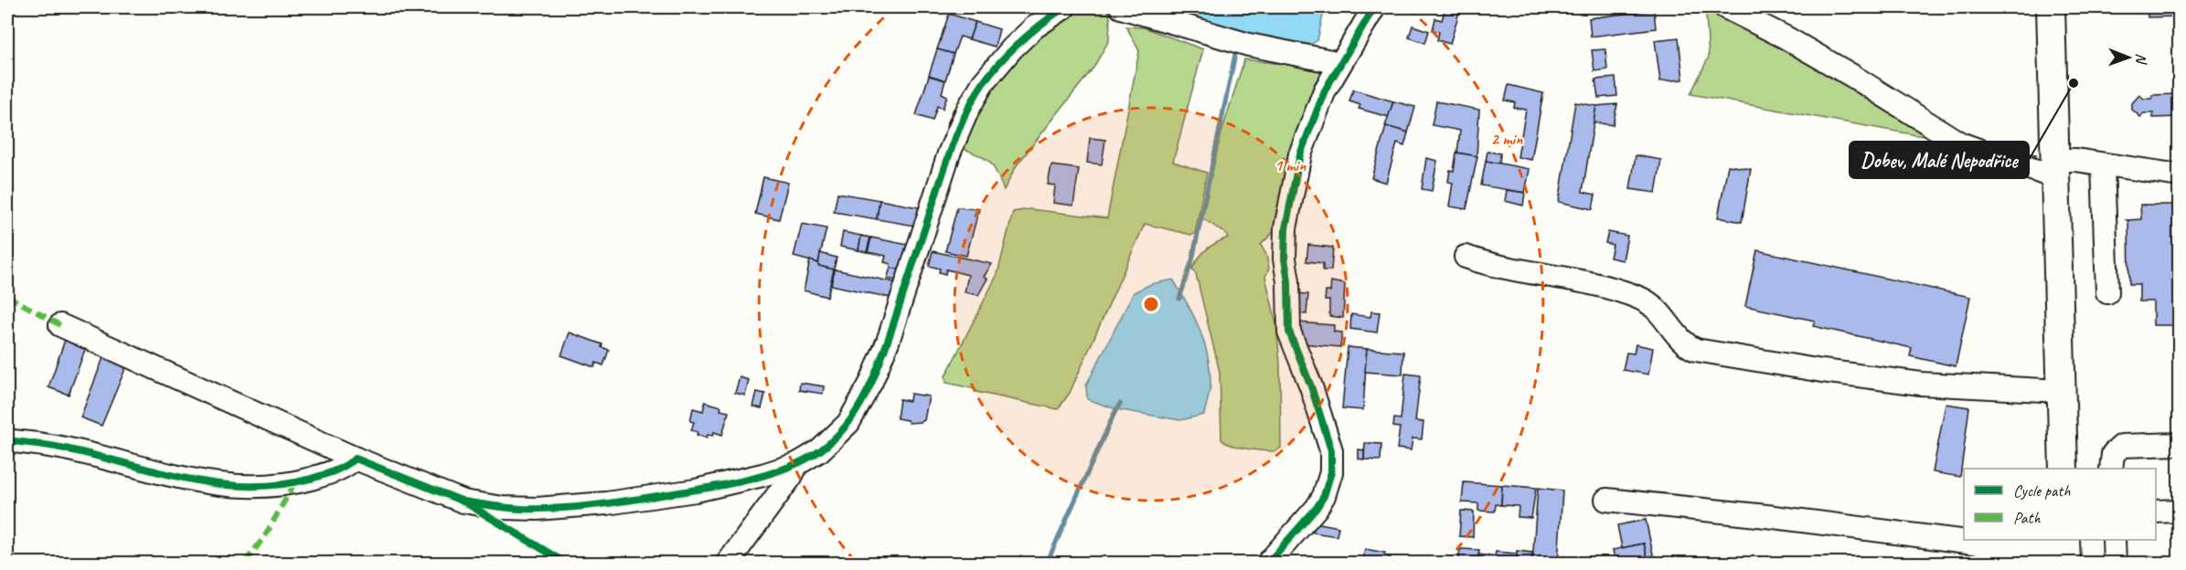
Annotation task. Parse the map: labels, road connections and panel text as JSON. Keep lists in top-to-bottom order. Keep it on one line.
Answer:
{"places":["Dobev, Malé Nepodřice"],"legend":["Cycle path","Path"],"north":"right","rings":["2 min","1 min"]}
